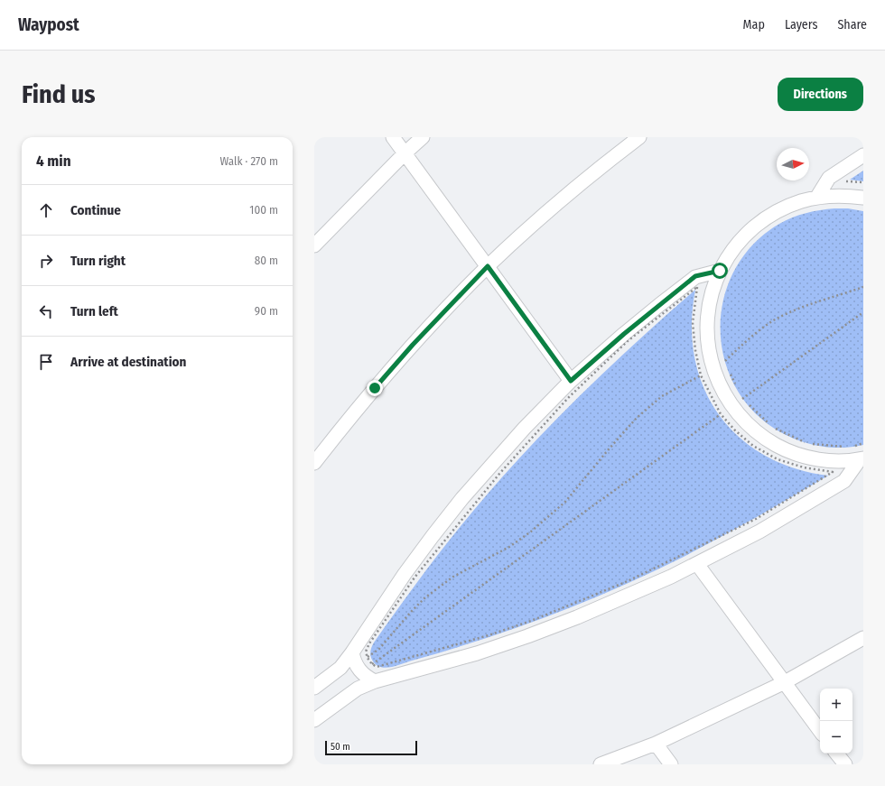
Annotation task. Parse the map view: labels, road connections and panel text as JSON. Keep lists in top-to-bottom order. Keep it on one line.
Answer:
{"scale_bar":"50 m","north":"right","page":{"header":"Waypost","nav":["Map","Layers","Share"],"buttons":"Directions","title":"Find us","heading":["4 min","Walk · 270 m"],"list":[["Continue","100 m"],["Turn right","80 m"],["Turn left","90 m"],"Arrive at destination"],"map_buttons":["+","−"],"scale":"50 m"}}
